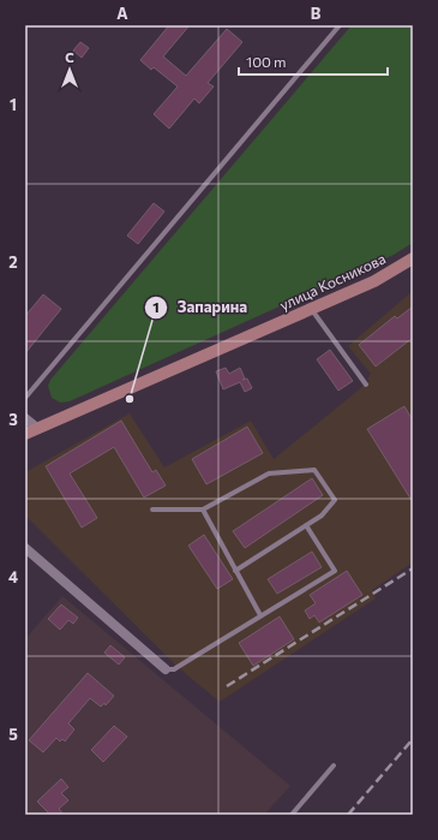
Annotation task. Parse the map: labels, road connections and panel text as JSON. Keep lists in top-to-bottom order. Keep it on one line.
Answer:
{"streets":{"street":["улица Косникова"]},"places":["Запарина"],"scale_bar":"100 m","north":"top","grid":{"columns":["A","B"],"rows":["1","2","3","4","5"]}}
